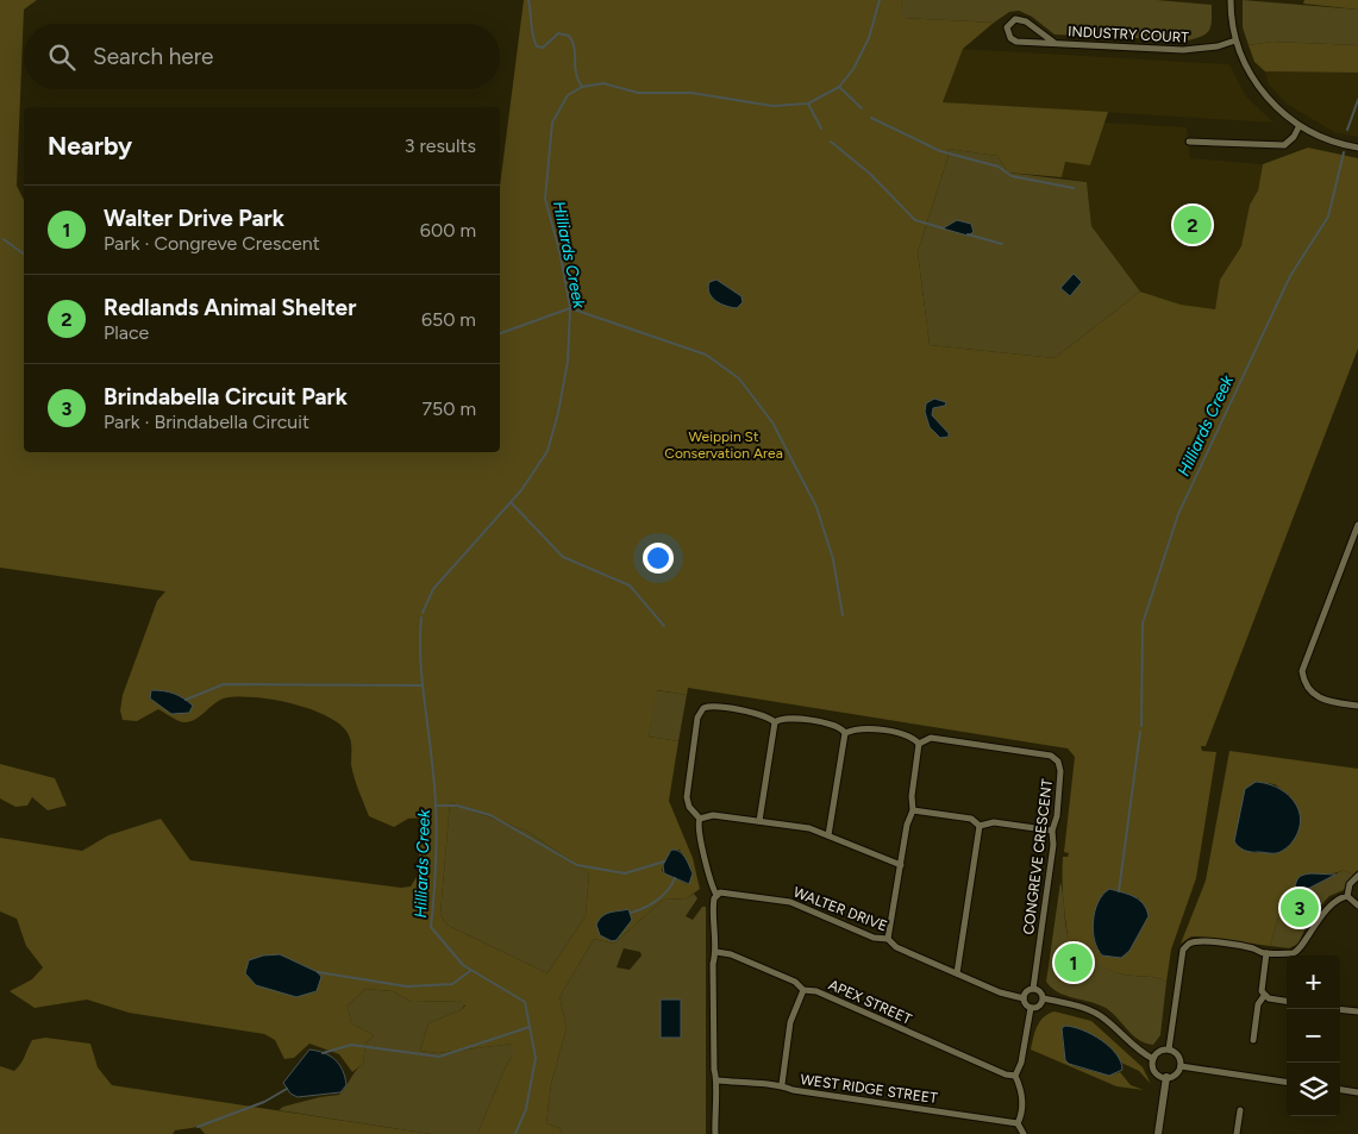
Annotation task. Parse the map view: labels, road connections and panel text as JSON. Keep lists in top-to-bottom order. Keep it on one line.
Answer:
{"streets":{"street":["INDUSTRY COURT","CONGREVE CRESCENT","WALTER DRIVE","APEX STREET","WEST RIDGE STREET"]},"crossings":[["CONGREVE CRESCENT","WALTER DRIVE"]],"water":["Hilliards Creek"],"parks":["Weippin St Conservation Area"],"page":{"search":"Search here","heading":["Nearby","3 results"],"list":[{"mark":"1","name":"Walter Drive Park","note":"Park · Congreve Crescent","value":"600 m"},{"mark":"2","name":"Redlands Animal Shelter","note":"Place","value":"650 m"},{"mark":"3","name":"Brindabella Circuit Park","note":"Park · Brindabella Circuit","value":"750 m"}],"pins":["2","3","1"],"map_buttons":["+","−"]}}
